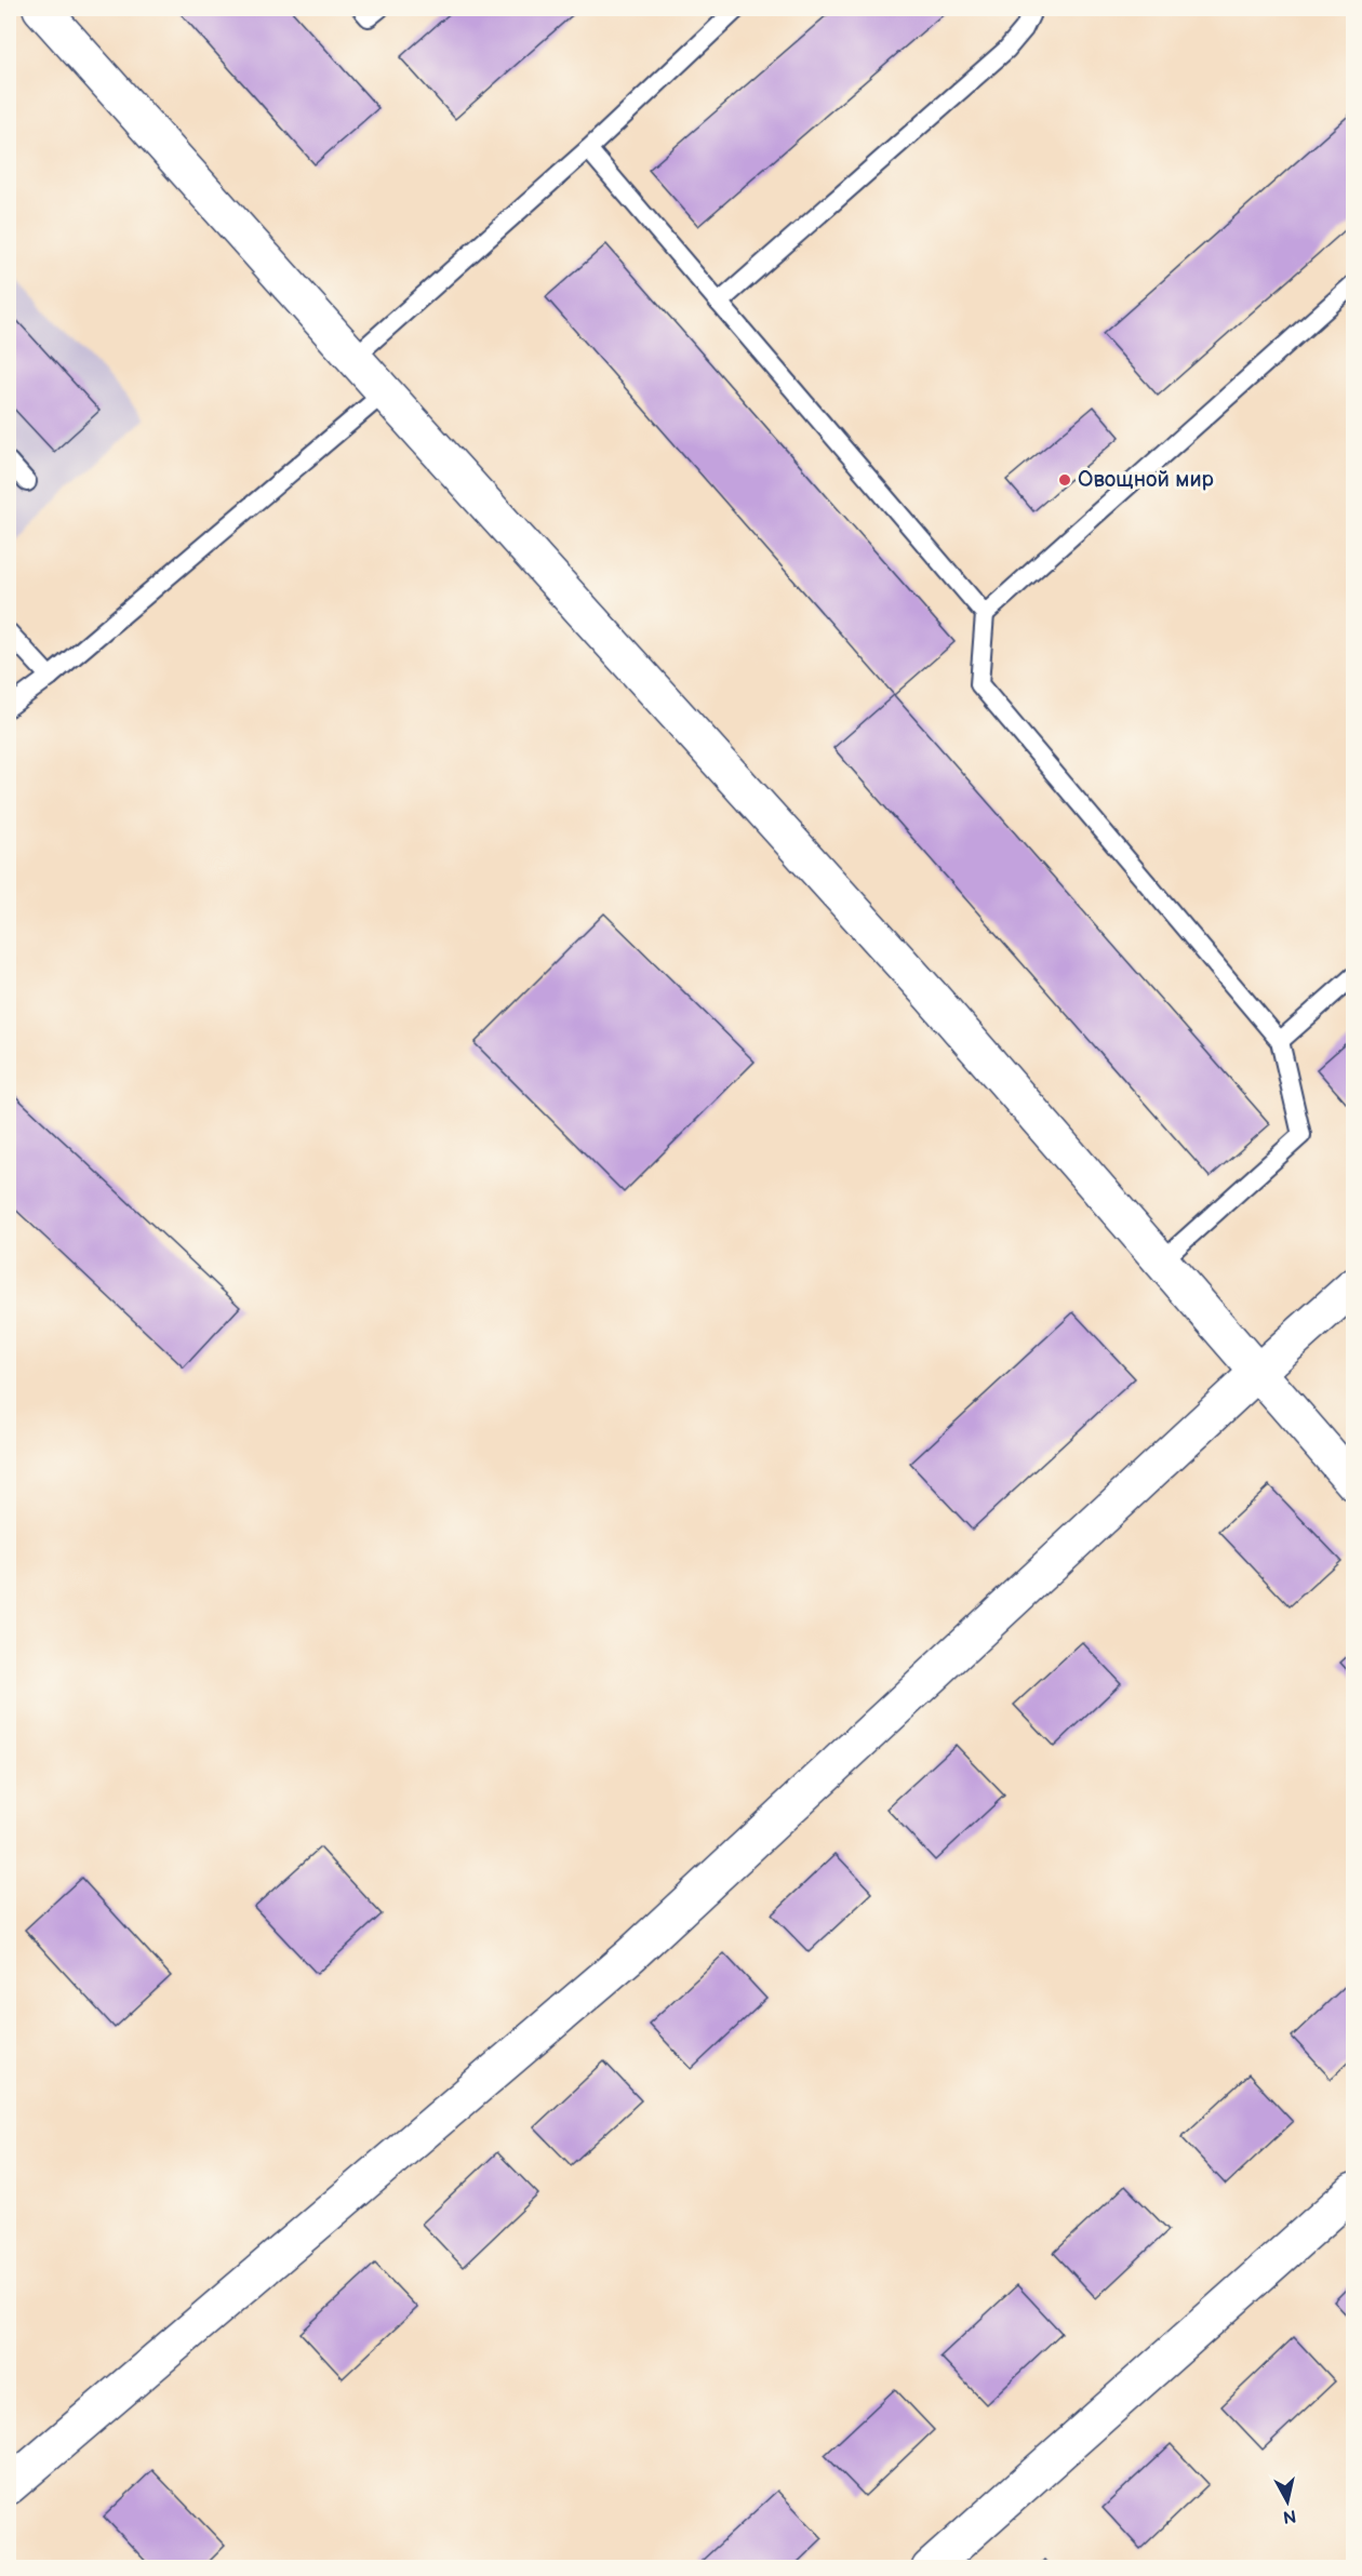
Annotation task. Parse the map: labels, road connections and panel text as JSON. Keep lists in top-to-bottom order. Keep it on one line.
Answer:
{"places":["Овощной мир"],"north":"bottom"}
